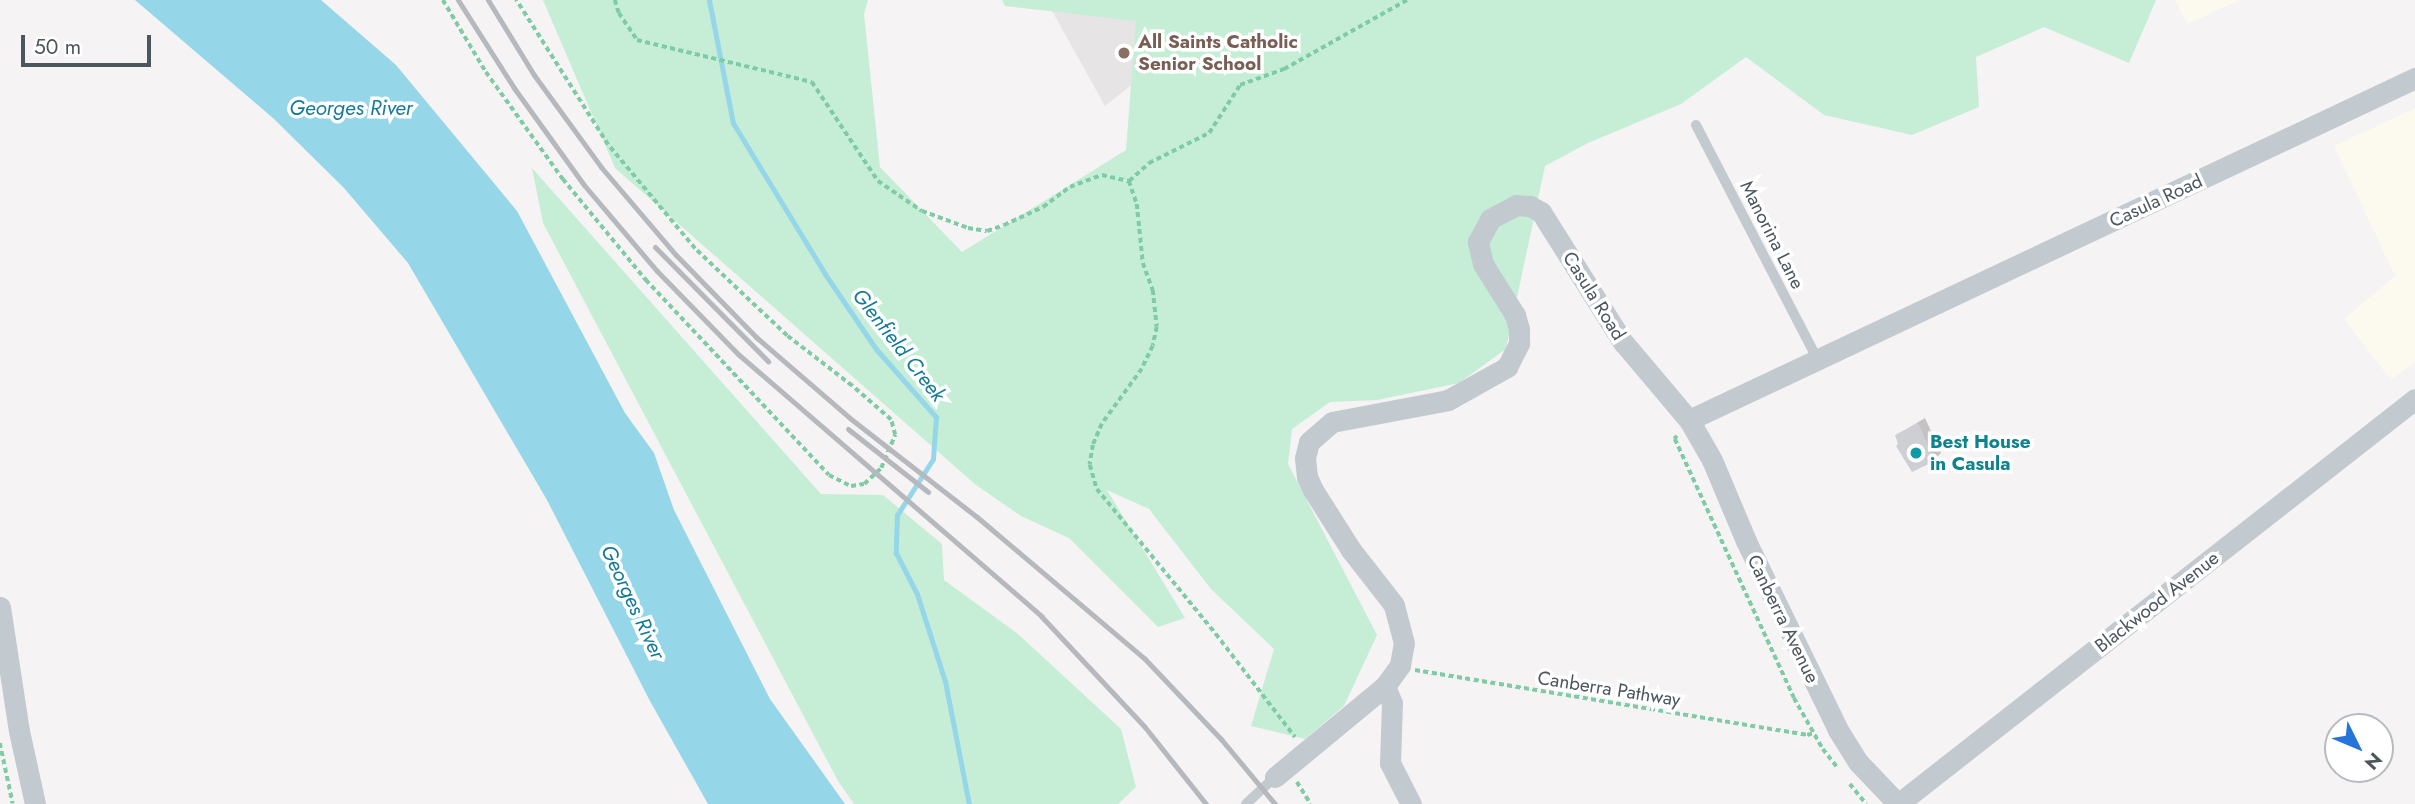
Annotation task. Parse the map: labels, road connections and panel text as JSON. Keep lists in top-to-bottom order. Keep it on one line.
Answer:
{"streets":{"street":["Casula Road","Blackwood Avenue","Canberra Avenue"],"lane":["Manorina Lane"],"path":["Canberra Pathway"]},"crossings":[["Casula Road","Manorina Lane"],["Casula Road","Canberra Avenue"],["Casula Road","Canberra Pathway"],["Blackwood Avenue","Canberra Avenue"],["Canberra Avenue","Canberra Pathway"]],"water":["Georges River","Glenfield Creek"],"places":["All Saints Catholic Senior School","Best House in Casula"],"scale_bar":"50 m","north":"bottom right"}
